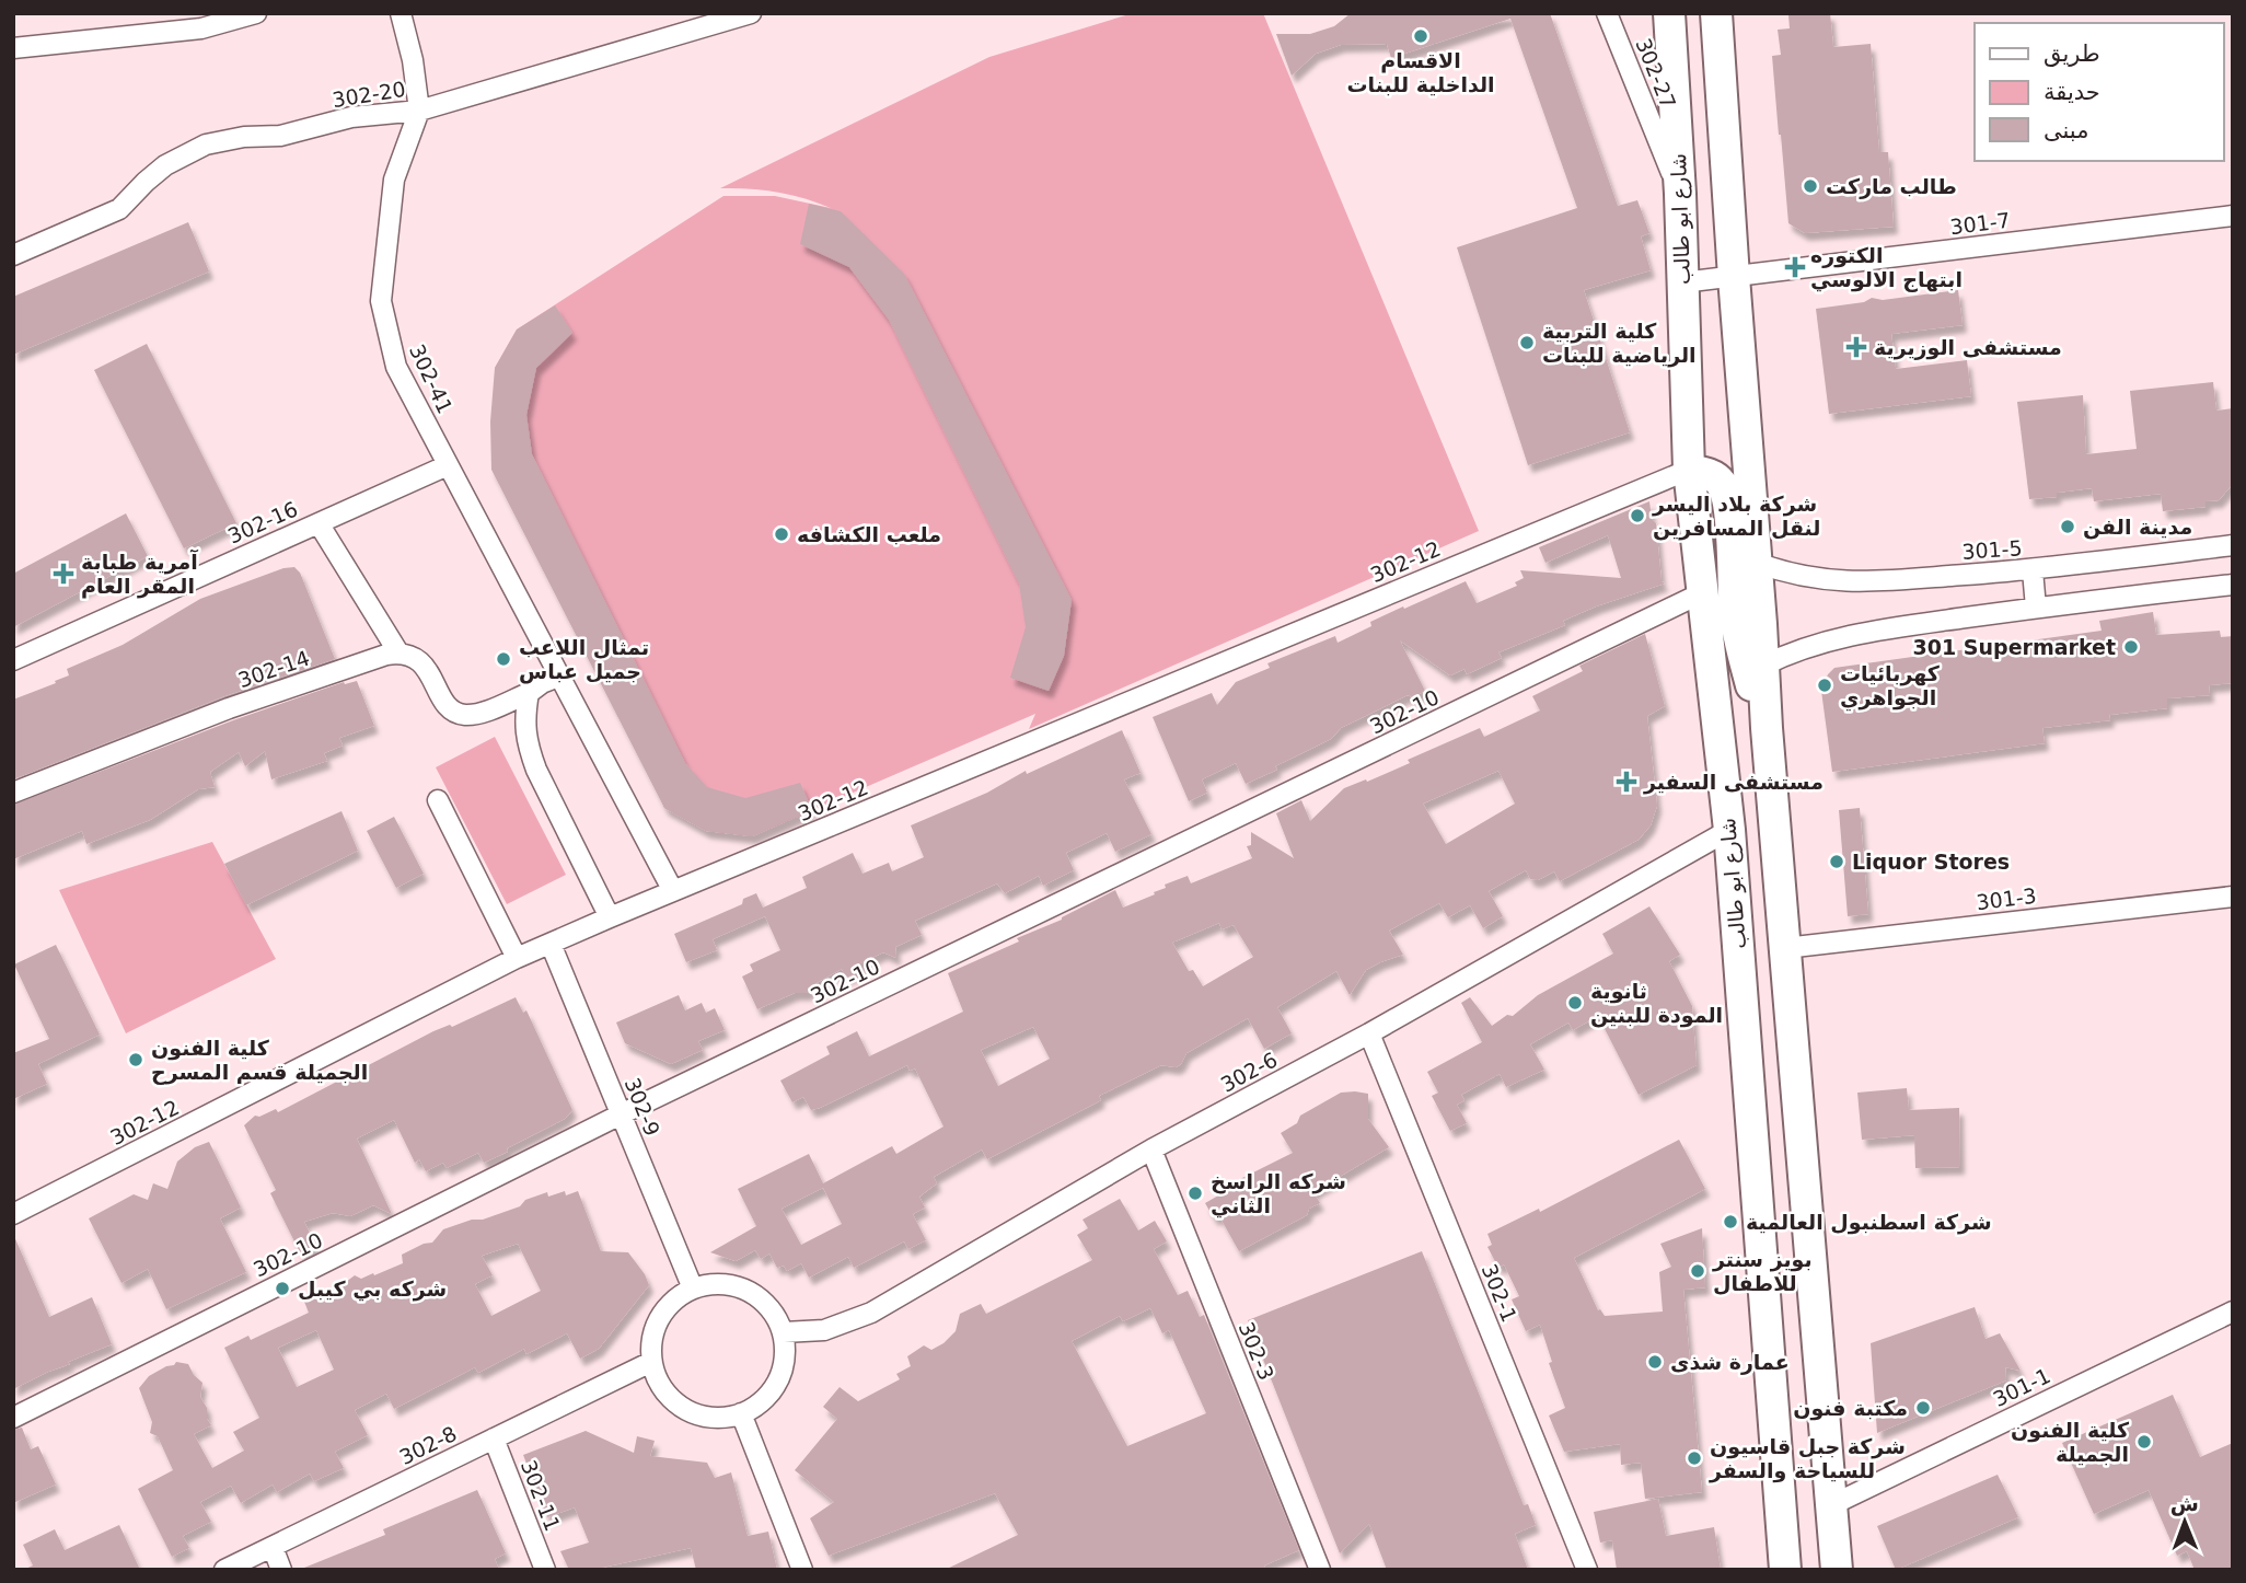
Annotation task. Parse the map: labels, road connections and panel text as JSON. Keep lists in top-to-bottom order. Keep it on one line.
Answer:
{"streets":{"main road":["شارع ابو طالب"],"street":["302-27","302-20","301-7","302-41","302-16","301-5","302-12","302-14","302-10","301-3","302-6","302-9","302-1","302-3","301-1","302-8","302-11"]},"crossings":[["302-27","شارع ابو طالب"],["302-20","302-41"],["شارع ابو طالب","301-7"],["شارع ابو طالب","302-12"],["شارع ابو طالب","302-10"],["شارع ابو طالب","302-6"],["302-41","302-16"],["302-41","302-12"],["302-12","302-9"],["302-10","302-9"],["302-6","302-9"],["302-6","302-1"],["302-6","302-3"],["302-6","302-8"],["302-9","302-8"],["302-8","302-11"]],"places":{"other":["الاقسام الداخلية للبنات","طالب ماركت","كلية التربية الرياضية للبنات","شركة بلاد اليسر لنقل المسافرين","مدينة الفن","ملعب الكشافه","301 Supermarket","تمثال اللاعب جميل عباس","كهربائيات الجواهري","Liquor Stores","ثانوية المودة للبنين","كلية الفنون الجميلة قسم المسرح","شركه الراسخ الثاني","شركة اسطنبول العالمية","بويز سنتر للاطفال","شركه بي كيبل","عمارة شذى","مكتبة فنون","كلية الفنون الجميلة","شركة جبل قاسيون للسياحة والسفر"],"health":["الكتوره ابتهاج الالوسي","مستشفى الوزيرية","آمرية طبابة المقر العام","مستشفى السفير"]},"legend":["طريق","حديقة","مبنى"],"north":"top"}
